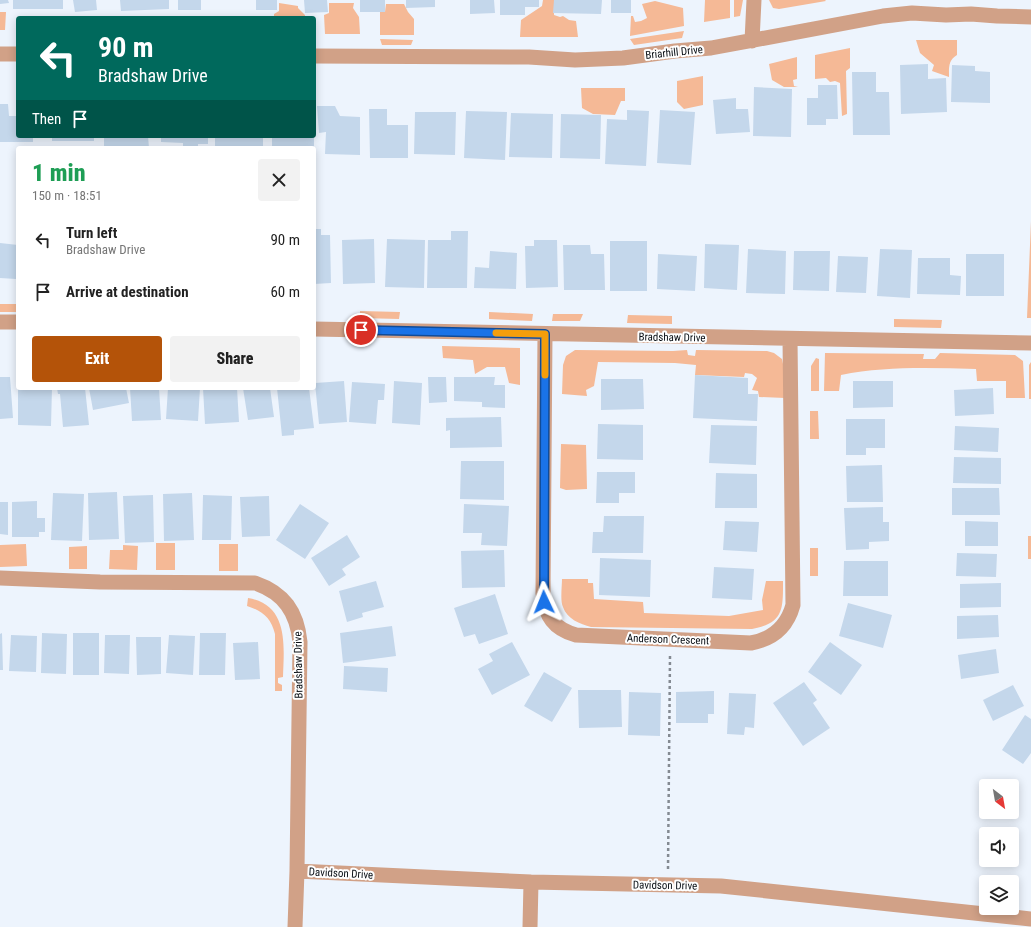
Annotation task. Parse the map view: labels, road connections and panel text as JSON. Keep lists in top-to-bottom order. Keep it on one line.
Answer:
{"streets":{"street":["Briarhill Drive","Bradshaw Drive","Anderson Crescent","Davidson Drive"]},"crossings":[["Bradshaw Drive","Anderson Crescent"],["Bradshaw Drive","Davidson Drive"]],"north":"bottom right","page":{"turn":["90 m","Bradshaw Drive"],"then":"Then","heading":["1 min","150 m · 18:51"],"list":[{"name":"Turn left","note":"Bradshaw Drive","value":"90 m"},{"name":"Arrive at destination","value":"60 m"}],"buttons":["Exit","Share"]}}
